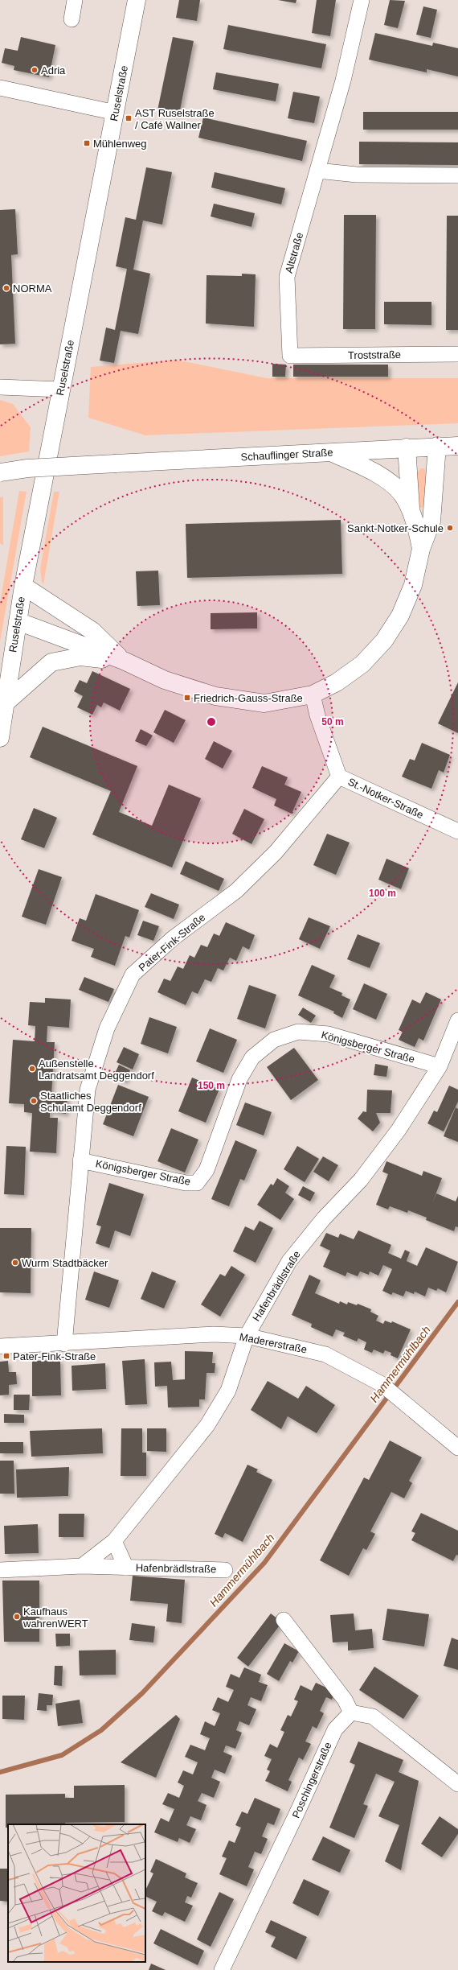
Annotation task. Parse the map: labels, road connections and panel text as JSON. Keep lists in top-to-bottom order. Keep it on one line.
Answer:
{"streets":{"main road":["Ruselstraße","Schauflinger Straße"],"street":["Altstraße","Troststraße","St.-Notker-Straße","Pater-Fink-Straße","Königsberger Straße","Hafenbrädlstraße","Madererstraße","Poschingerstraße"]},"crossings":[["Altstraße","Troststraße"],["St.-Notker-Straße","Pater-Fink-Straße"],["Pater-Fink-Straße","Königsberger Straße"],["Pater-Fink-Straße","Madererstraße"],["Königsberger Straße","Hafenbrädlstraße"],["Hafenbrädlstraße","Madererstraße"]],"water":["Hammermühlbach"],"places":{"other":["Adria","NORMA","Sankt-Notker-Schule","Außenstelle Landratsamt Deggendorf","Staatliches Schulamt Deggendorf","Wurm Stadtbäcker","Kaufhaus wahrenWERT"],"transit":["AST Ruselstraße / Café Wallner","Mühlenweg","Friedrich-Gauss-Straße","Pater-Fink-Straße"]},"rings":["50 m","100 m","150 m"]}
